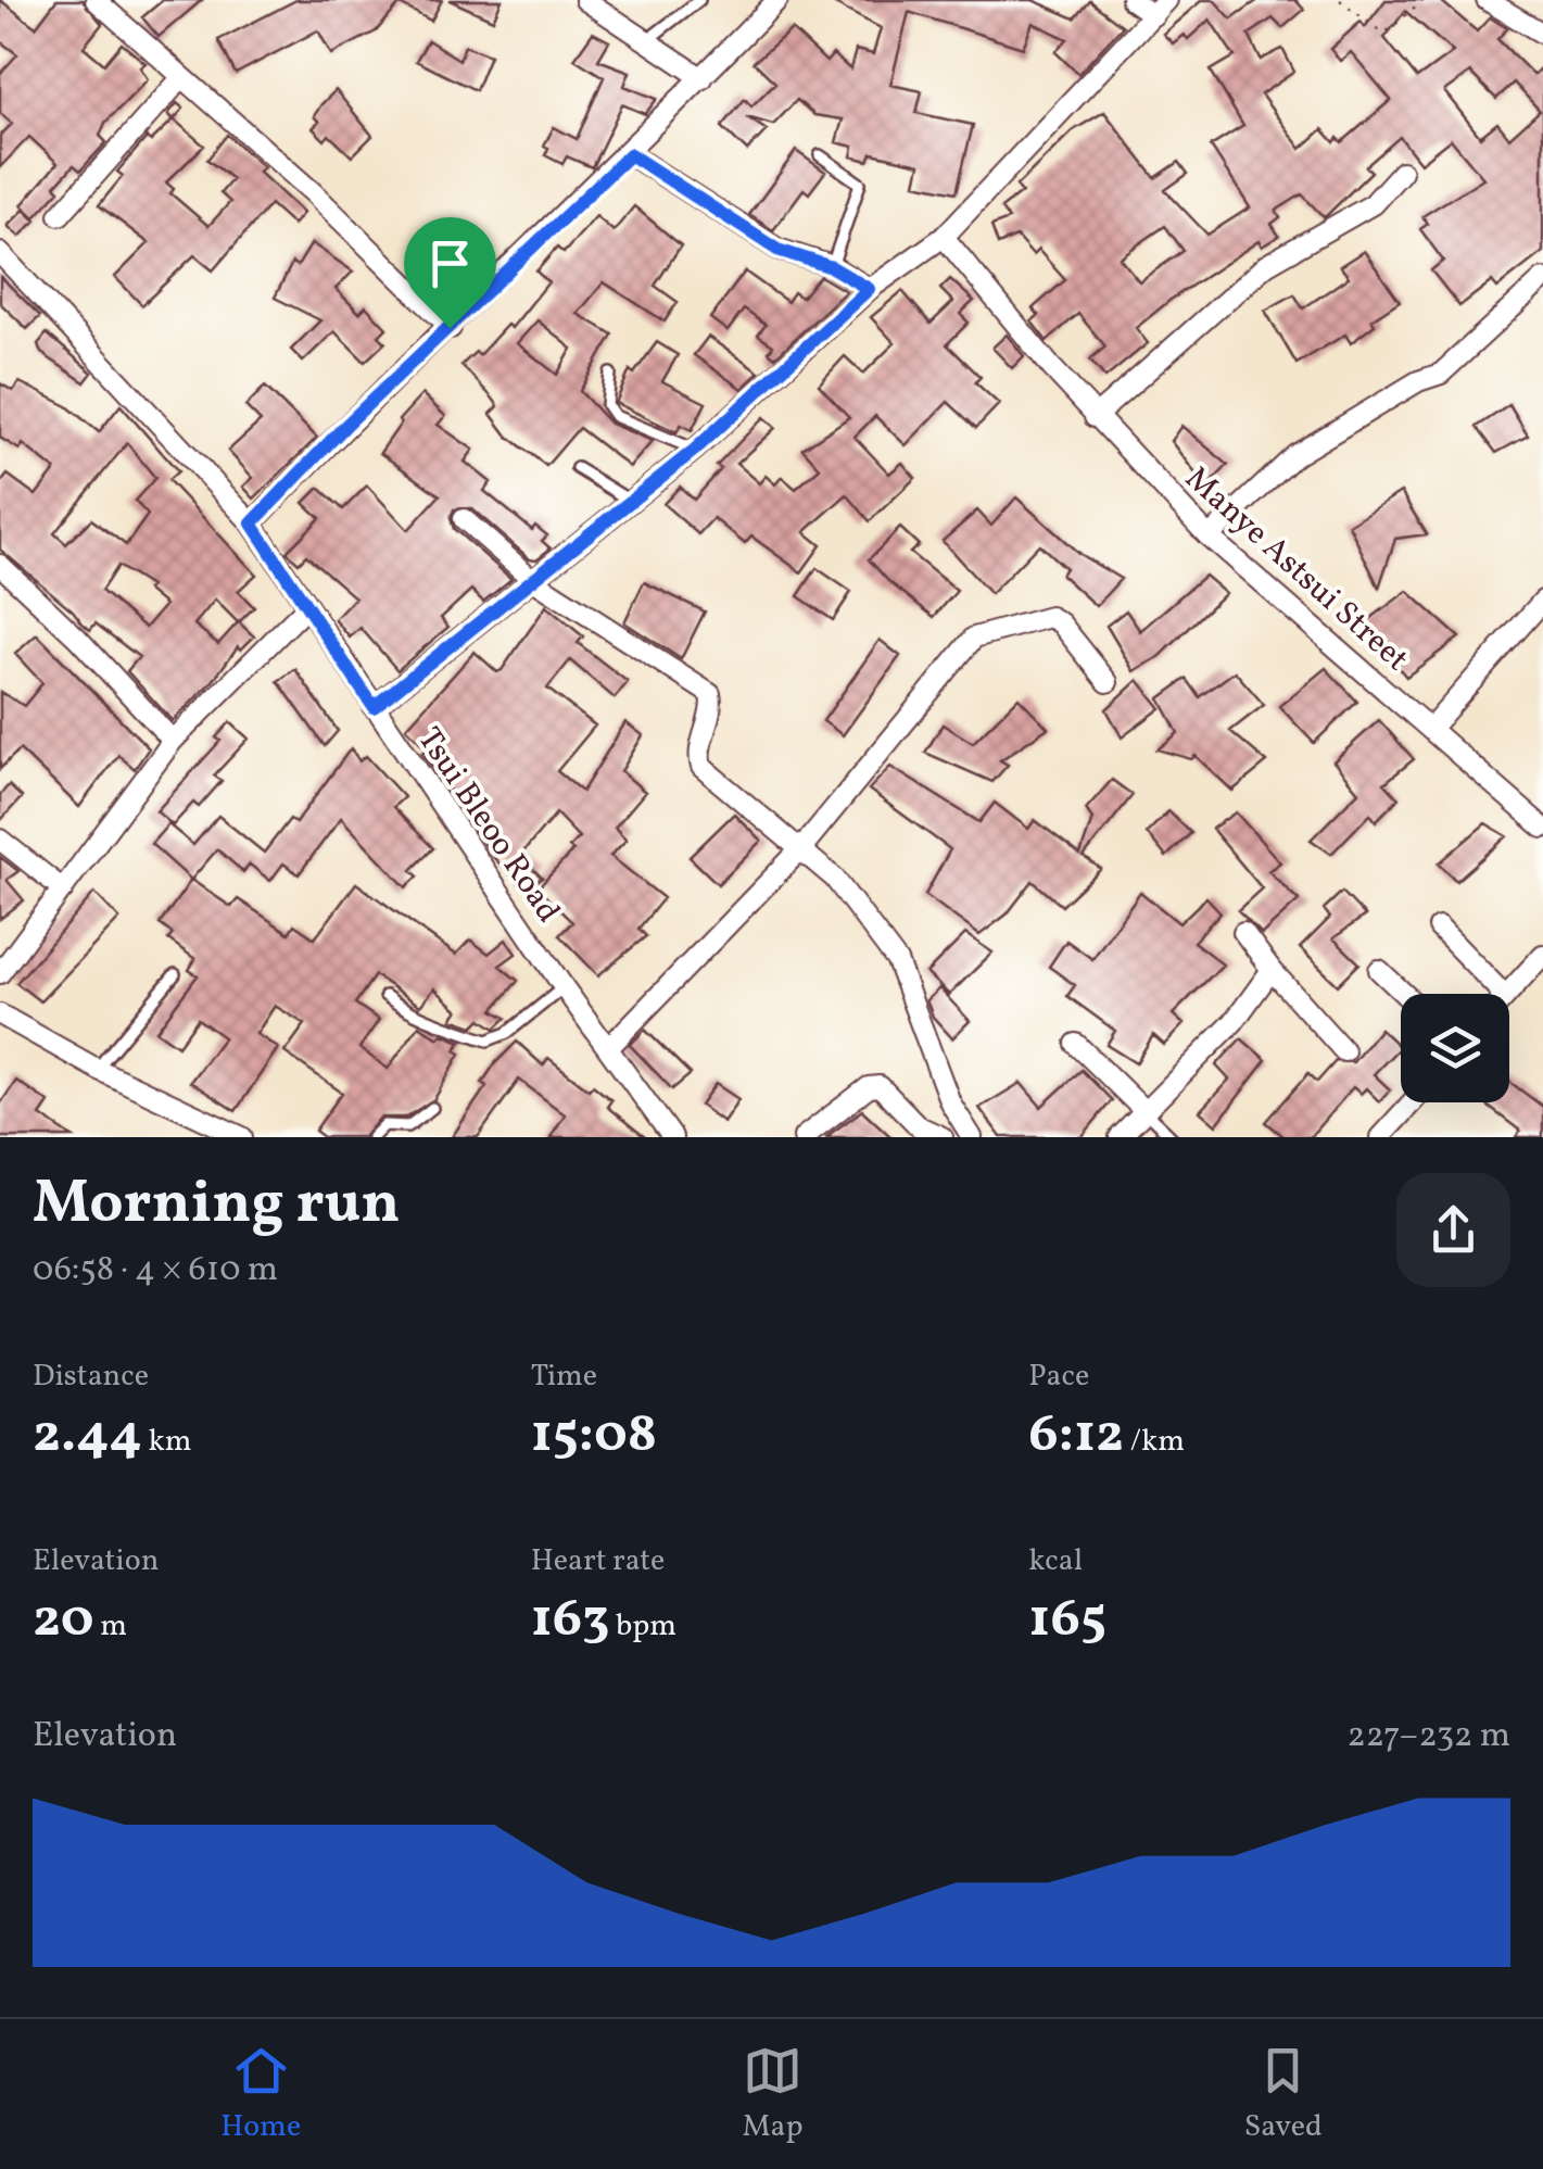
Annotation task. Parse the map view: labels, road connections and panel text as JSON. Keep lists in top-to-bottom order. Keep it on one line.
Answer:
{"streets":{"street":["Manye Astsui Street","Tsui Bleoo Road"]},"page":{"heading":["Morning run","06:58 · 4 × 610 m"],"stats":[["Distance","2.44 km"],["Time","15:08"],["Pace","6:12 /km"],["Elevation","20 m"],["Heart rate","163 bpm"],["kcal","165"]],"chart":["Elevation","227–232 m"],"tabs":["Home","Map","Saved"]}}
